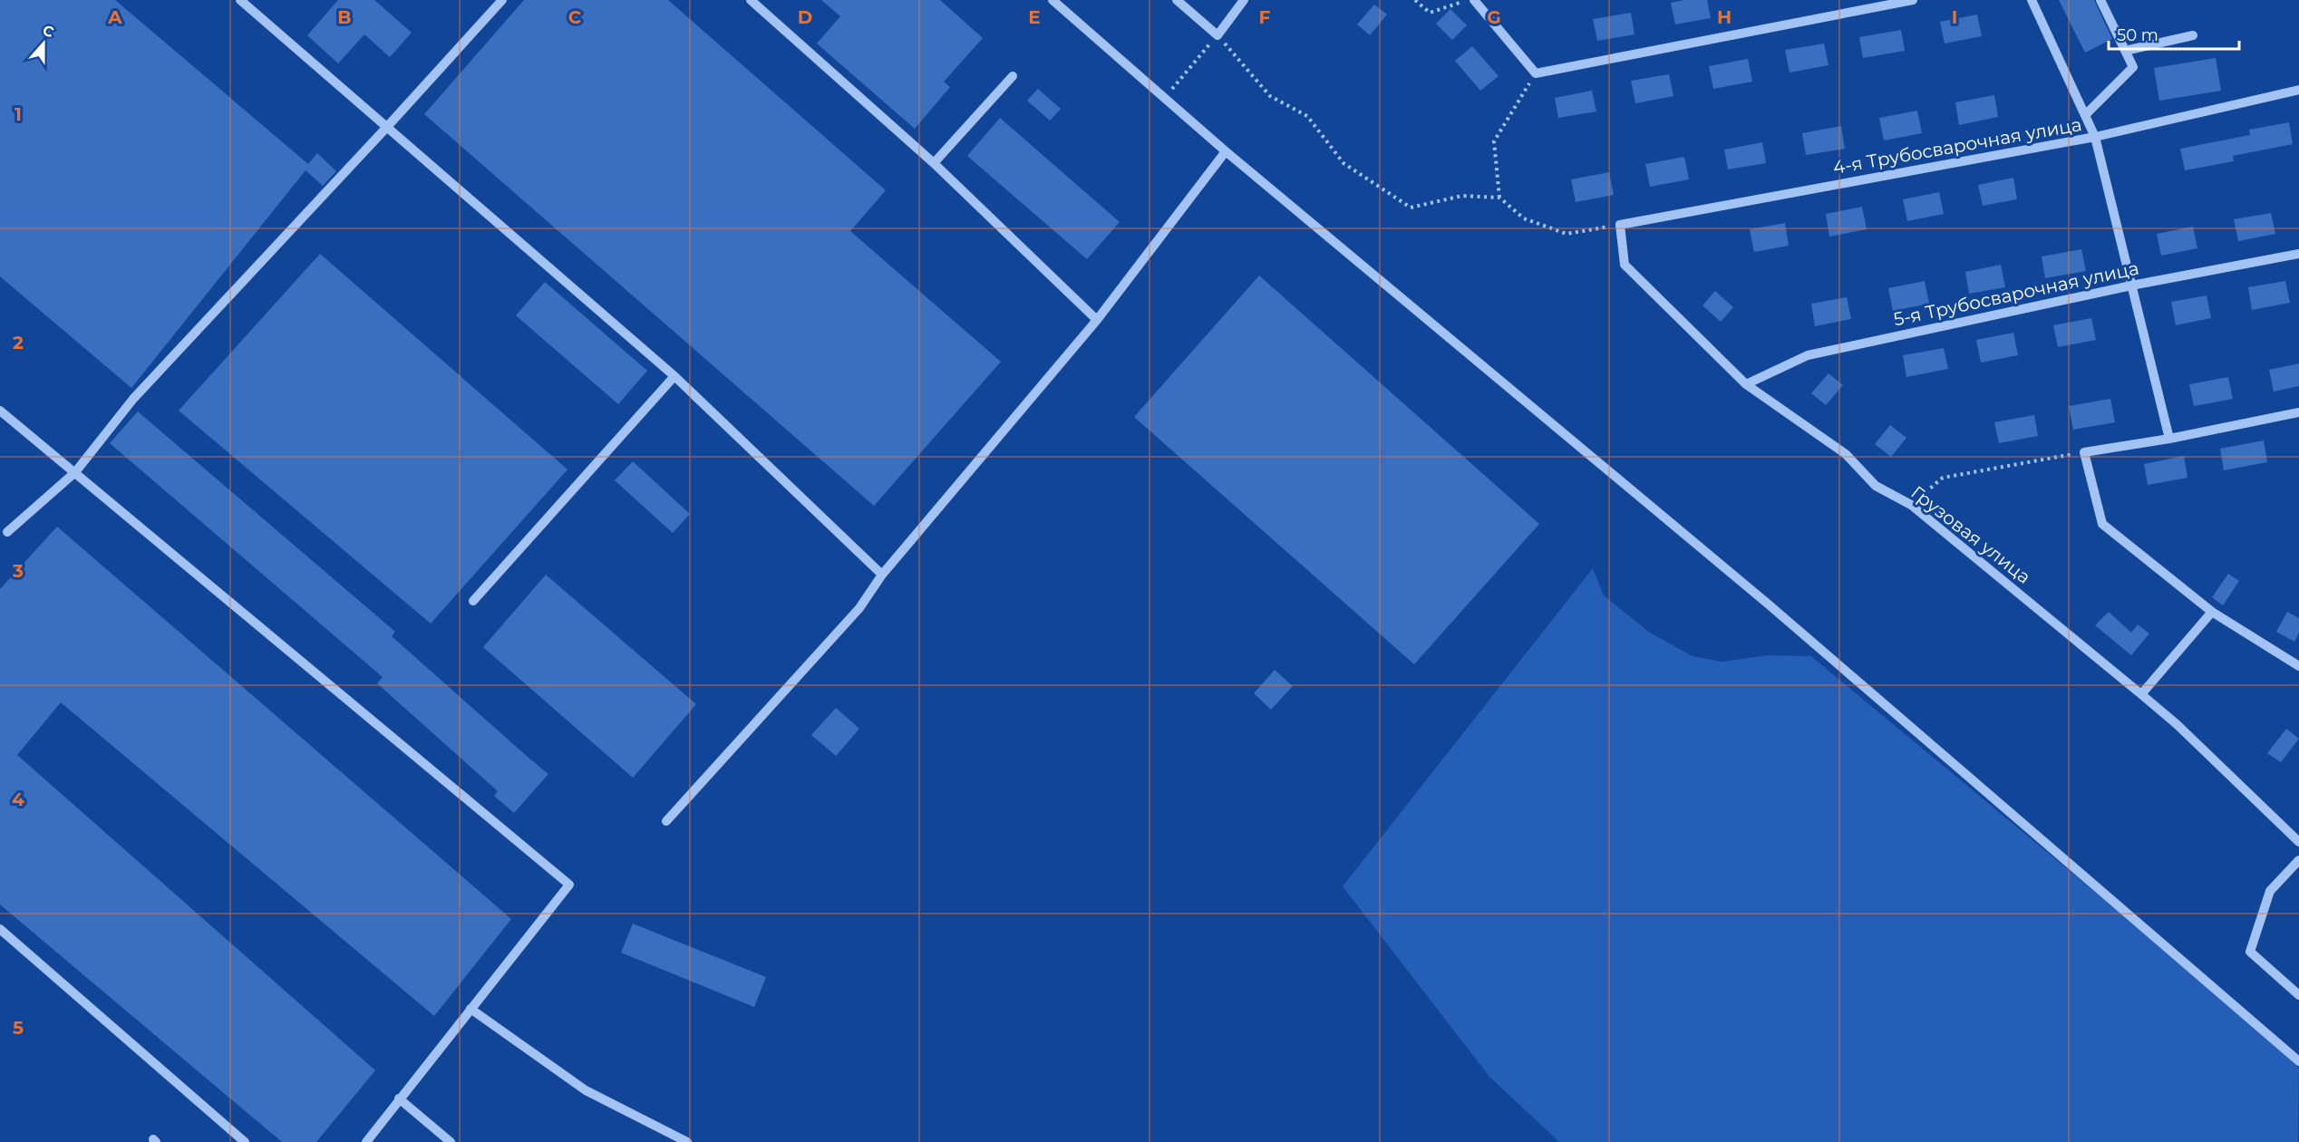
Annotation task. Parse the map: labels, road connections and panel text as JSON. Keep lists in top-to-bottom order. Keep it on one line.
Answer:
{"streets":{"street":["4-я Трубосварочная улица","5-я Трубосварочная улица","Грузовая улица"]},"crossings":[["4-я Трубосварочная улица","Грузовая улица"],["5-я Трубосварочная улица","Грузовая улица"]],"scale_bar":"50 m","north":"top","grid":{"columns":["A","B","C","D","E","F","G","H","I"],"rows":["1","2","3","4","5"]}}
